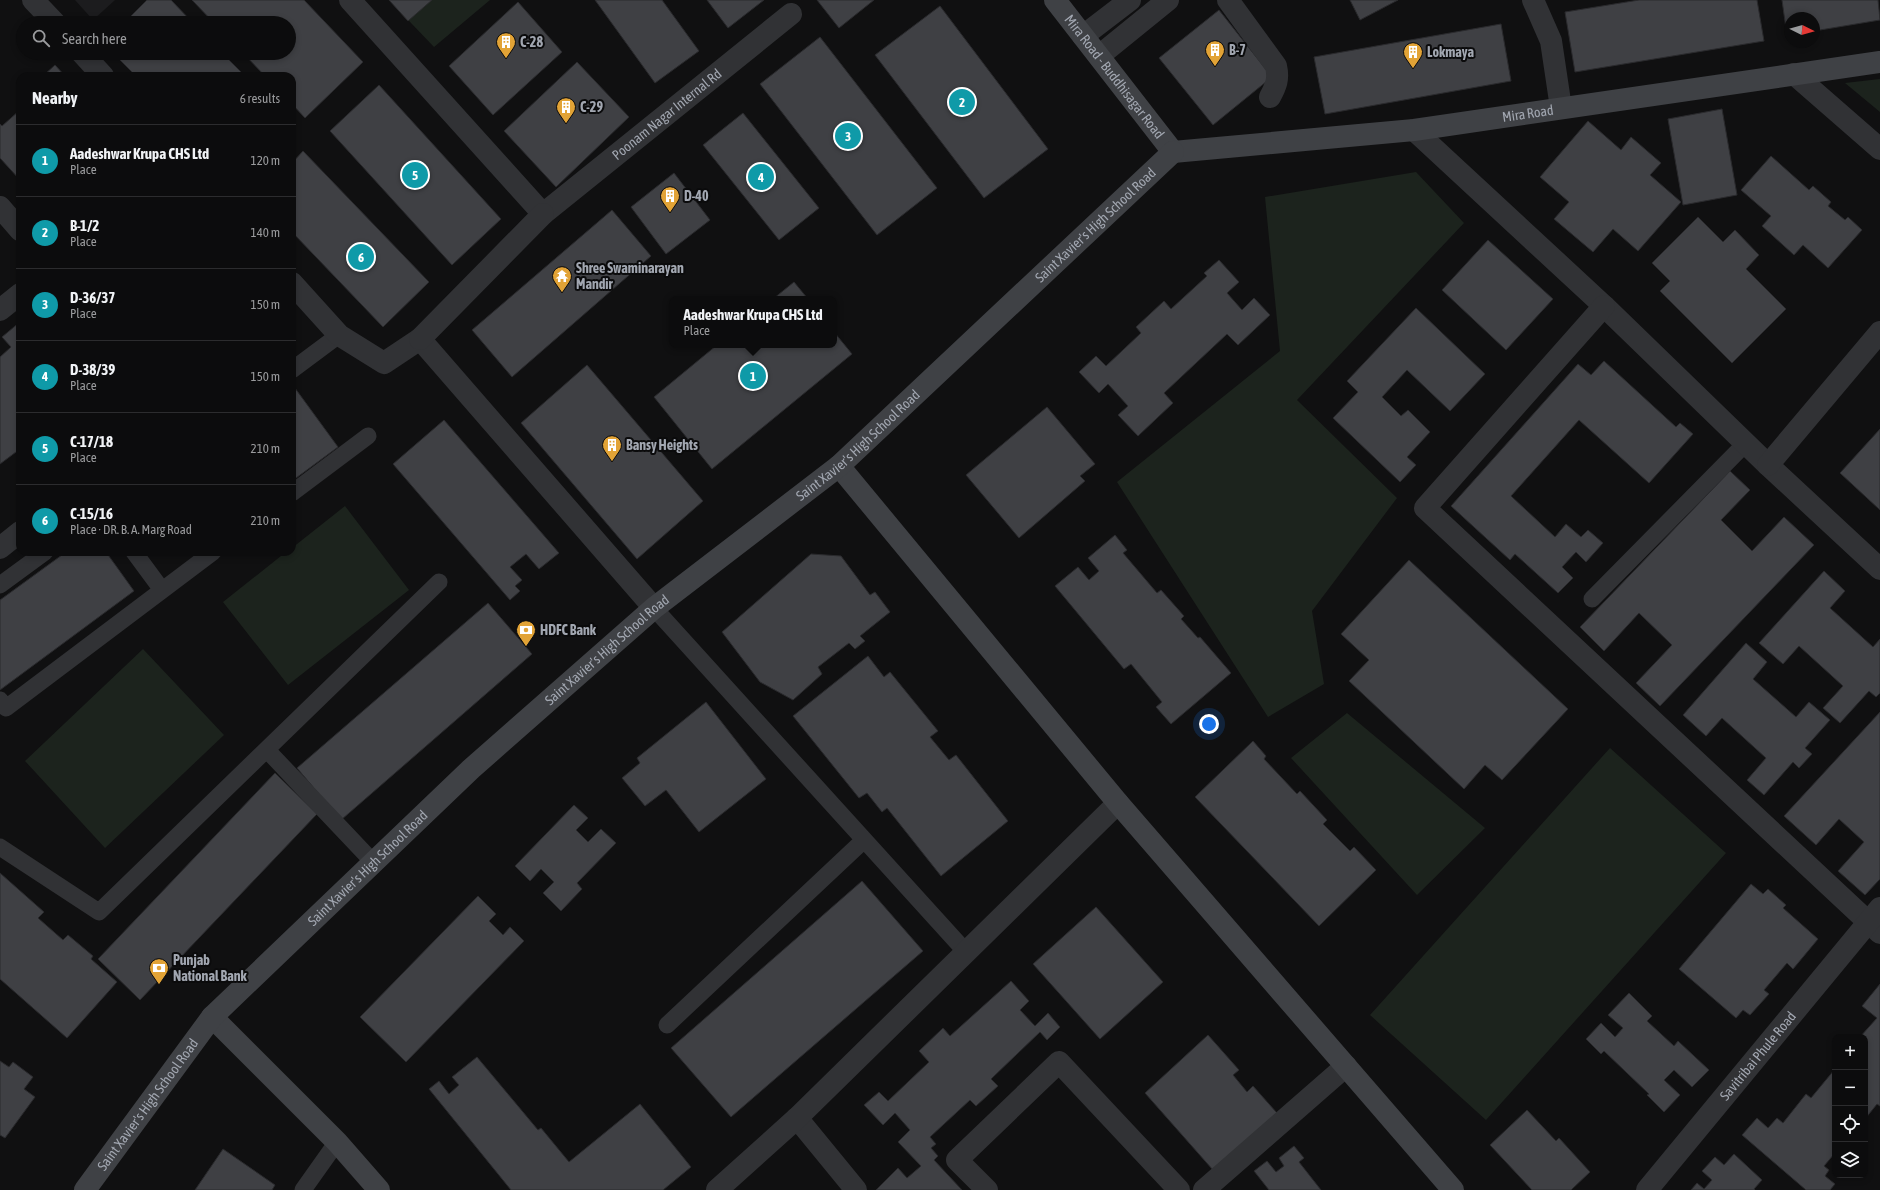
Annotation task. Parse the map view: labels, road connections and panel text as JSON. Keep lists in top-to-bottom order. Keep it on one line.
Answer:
{"streets":{"street":["Mira Road - Buddhisagar Road","Mira Road","Poonam Nagar Internal Rd","Saint Xavier's High School Road","Savitribai Phule Road"]},"crossings":[["Mira Road - Buddhisagar Road","Mira Road"],["Mira Road - Buddhisagar Road","Saint Xavier's High School Road"],["Mira Road","Saint Xavier's High School Road"]],"places":{"building":["C-28","B-7","Lokmaya","C-29","D-40","Bansy Heights"],"temple":["Shree Swaminarayan Mandir"],"bank":["HDFC Bank","Punjab National Bank"]},"north":"right","page":{"search":"Search here","heading":["Nearby","6 results"],"pins":["2","3","5","4","6","1"],"list":[{"mark":"1","name":"Aadeshwar Krupa CHS Ltd","note":"Place","value":"120 m"},{"mark":"2","name":"B-1/2","note":"Place","value":"140 m"},{"mark":"3","name":"D-36/37","note":"Place","value":"150 m"},{"mark":"4","name":"D-38/39","note":"Place","value":"150 m"},{"mark":"5","name":"C-17/18","note":"Place","value":"210 m"},{"mark":"6","name":"C-15/16","note":"Place · DR. B. A. Marg Road","value":"210 m"}],"popup":["Aadeshwar Krupa CHS Ltd","Place"],"map_buttons":["+","−"]}}
